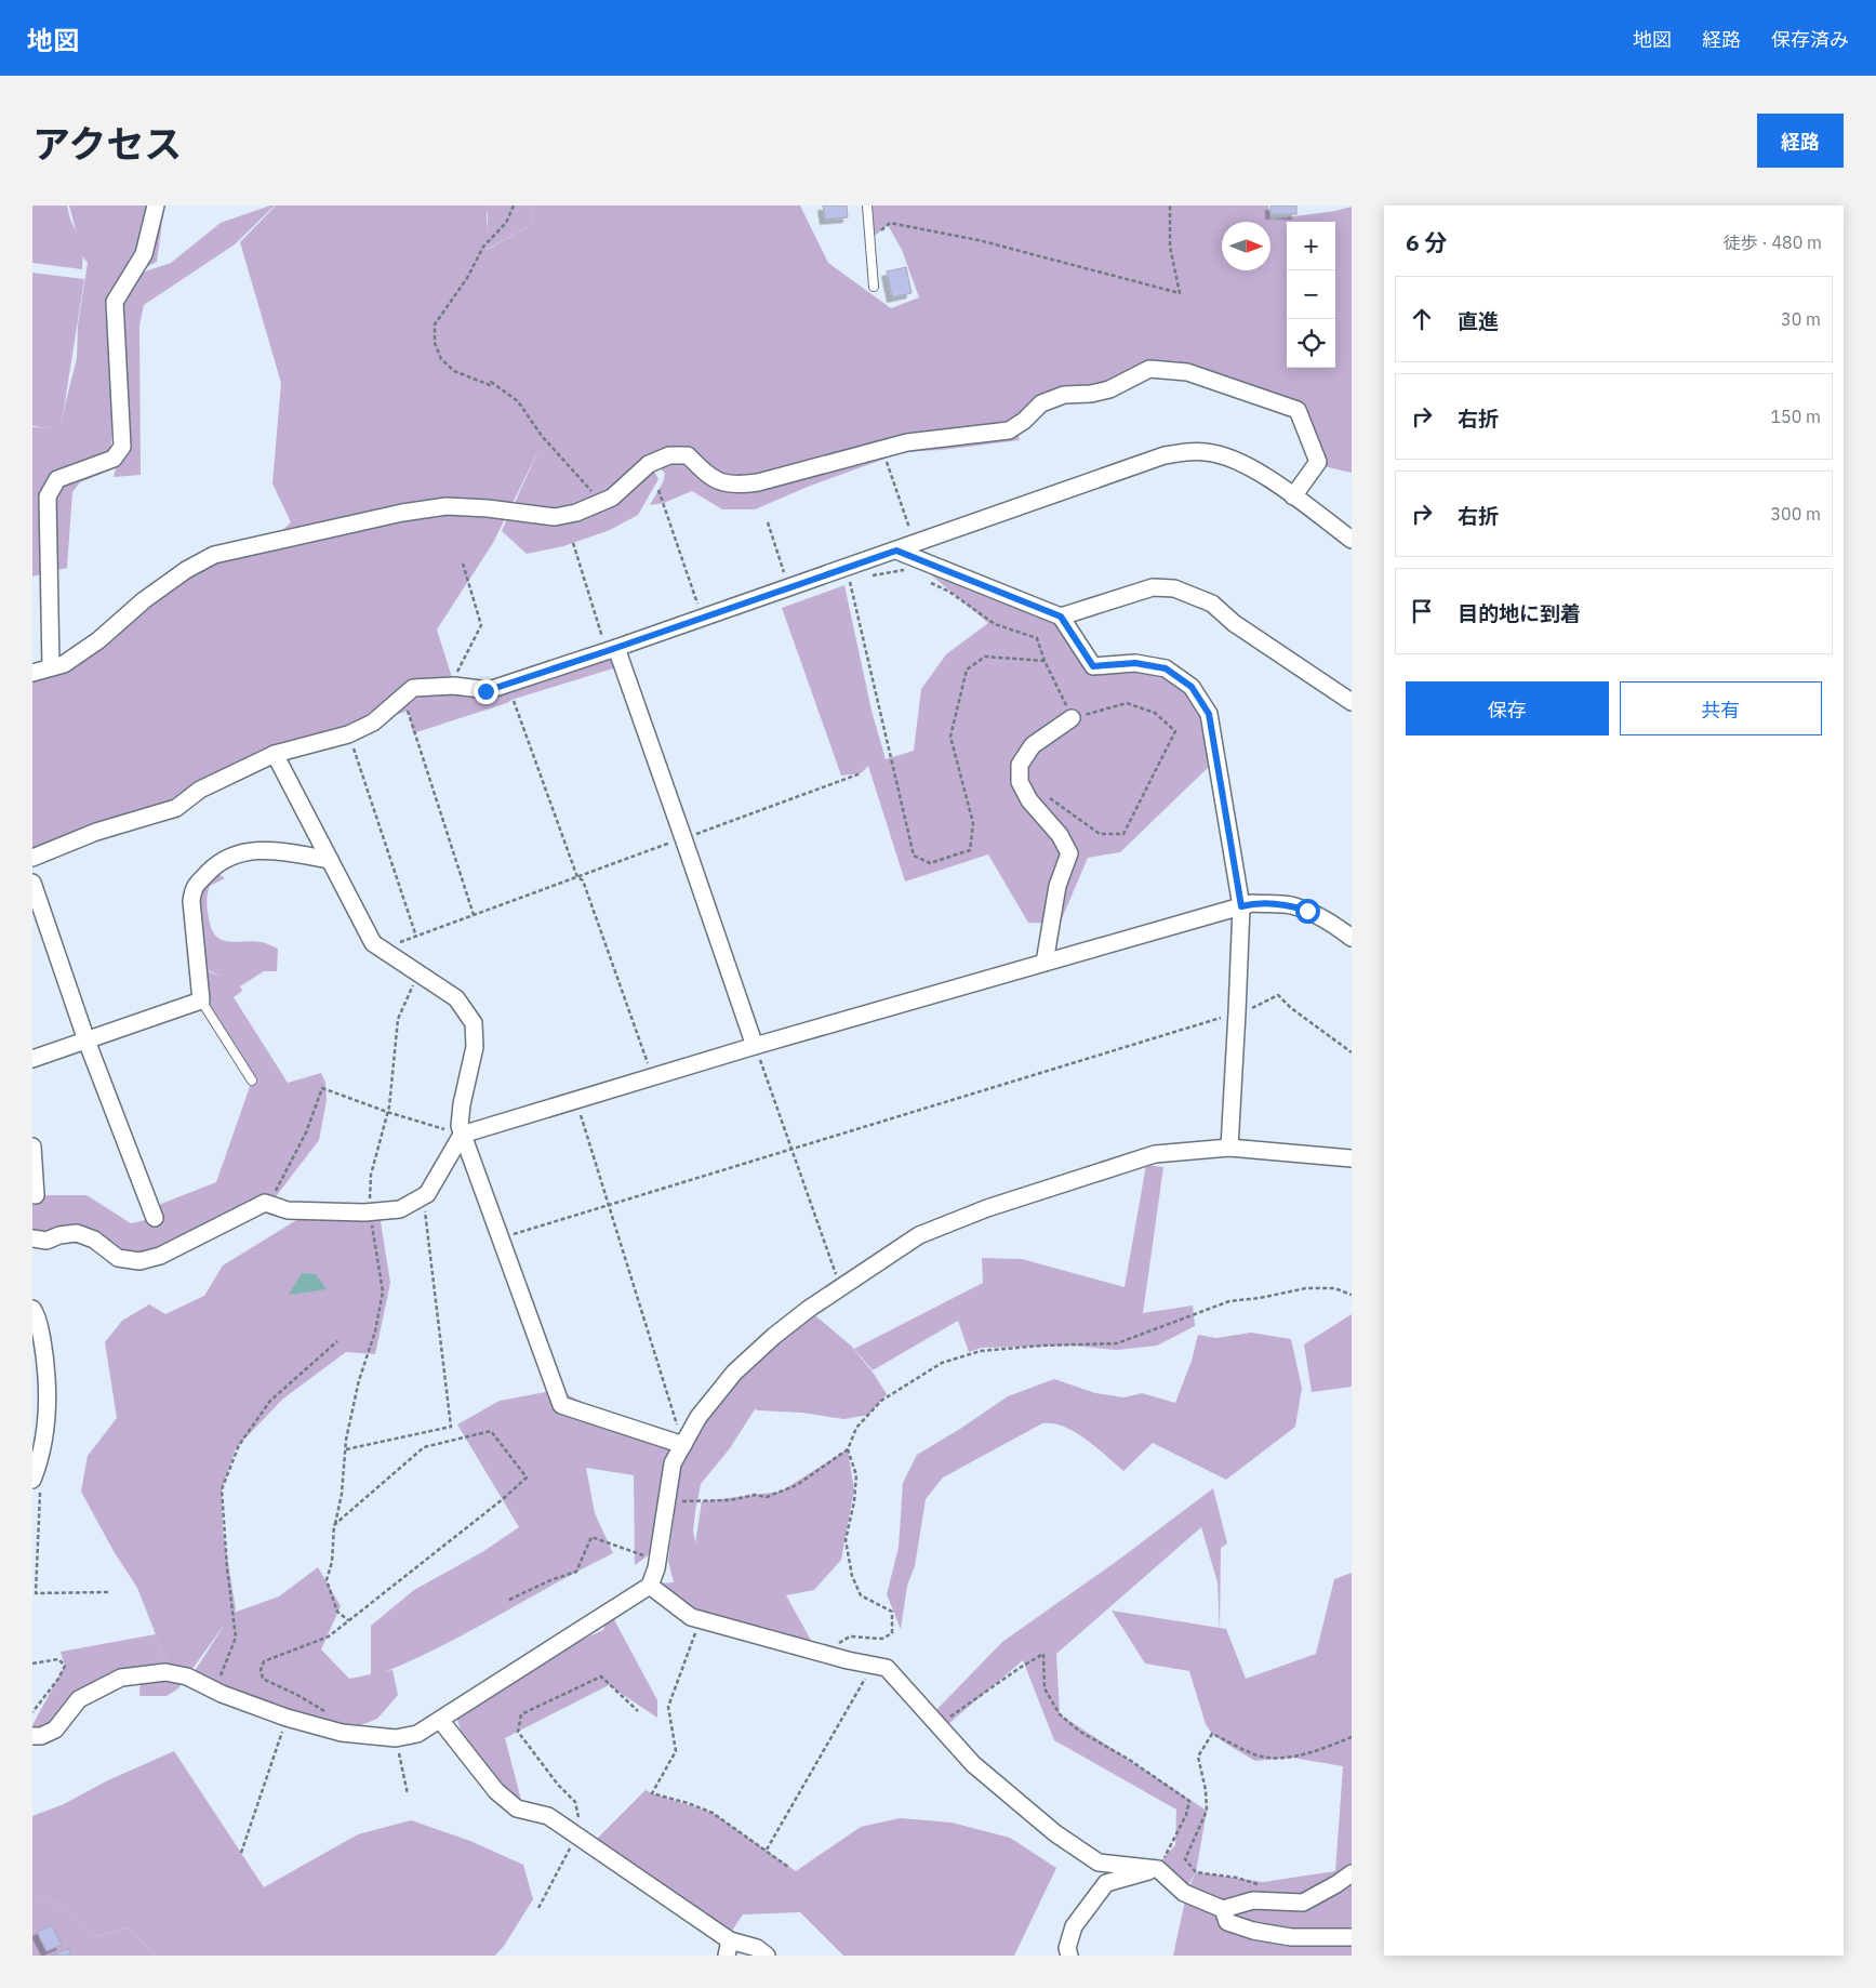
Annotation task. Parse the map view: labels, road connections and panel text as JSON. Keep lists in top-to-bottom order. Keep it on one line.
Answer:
{"north":"right","page":{"header":"地図","nav":["地図","経路","保存済み"],"title":"アクセス","buttons":["経路",["保存","共有"]],"heading":["6 分","徒歩 · 480 m"],"map_buttons":["+","−"],"list":[["直進","30 m"],["右折","150 m"],["右折","300 m"],"目的地に到着"]}}
